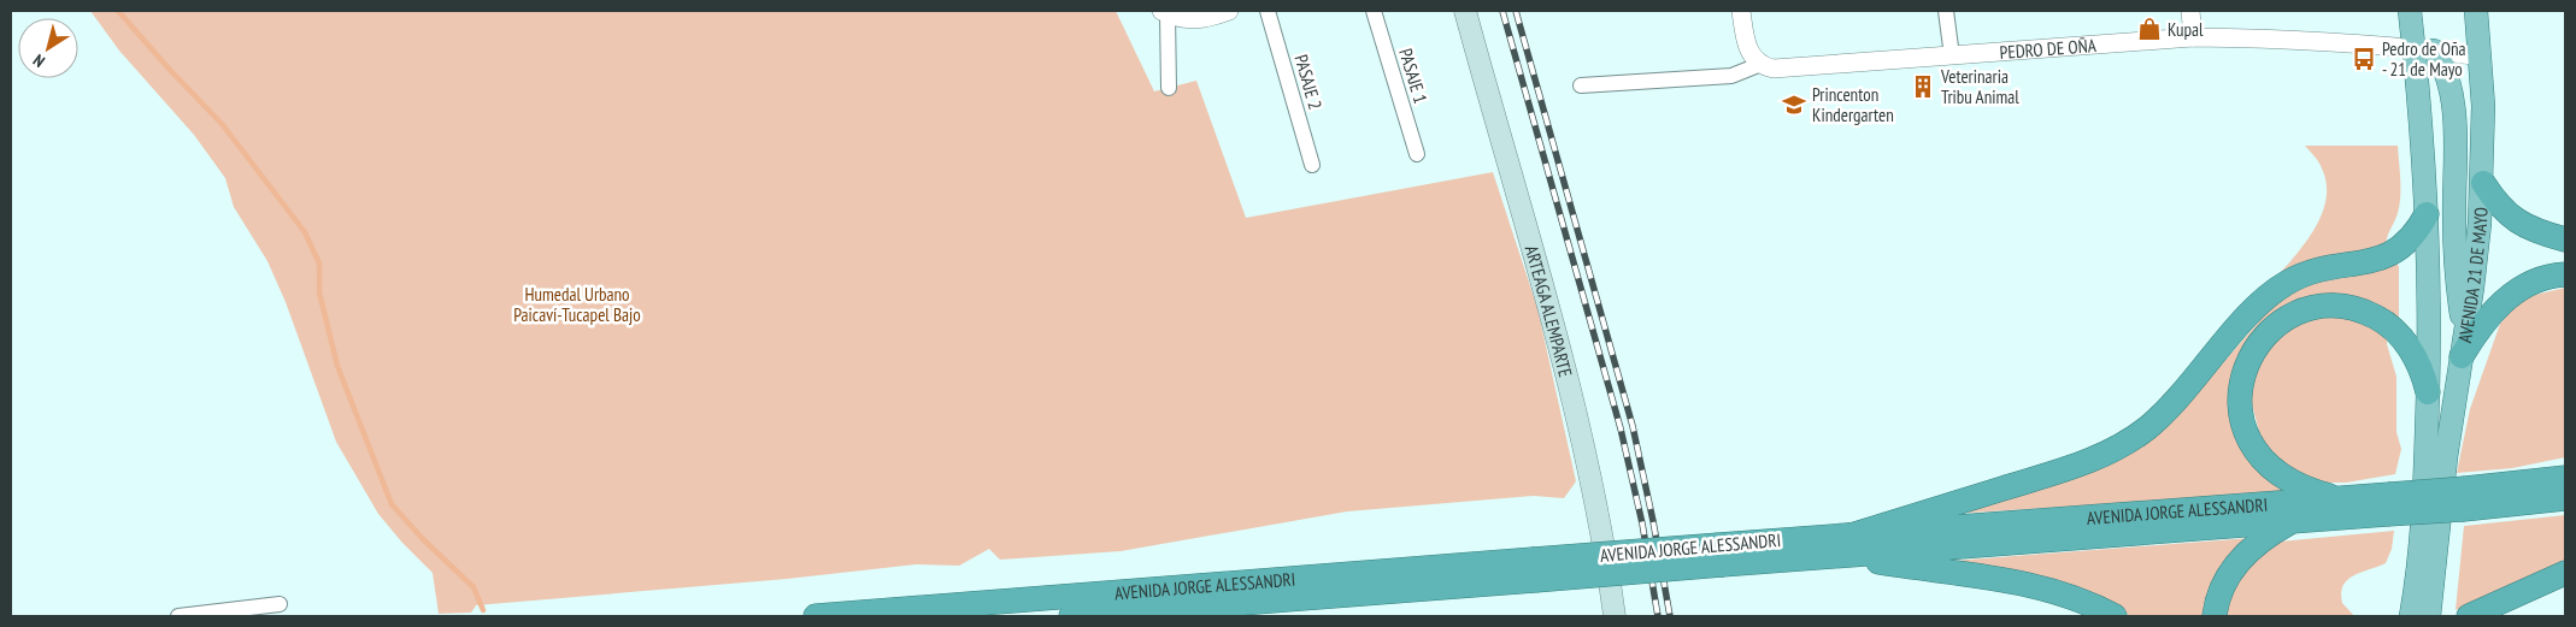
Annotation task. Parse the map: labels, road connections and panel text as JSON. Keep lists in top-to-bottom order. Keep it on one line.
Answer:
{"streets":{"highway":["AVENIDA JORGE ALESSANDRI"],"main road":["AVENIDA 21 DE MAYO","ARTEAGA ALEMPARTE"],"street":["PEDRO DE OÑA","PASAJE 1","PASAJE 2"]},"crossings":[["PEDRO DE OÑA","AVENIDA 21 DE MAYO"]],"parks":["Humedal Urbano Paicaví-Tucapel Bajo"],"places":{"shop":["Kupal"],"bus stop":["Pedro de Oña - 21 de Mayo"],"building":["Veterinaria Tribu Animal"],"school or university":["Princenton Kindergarten"]},"north":"bottom left"}
